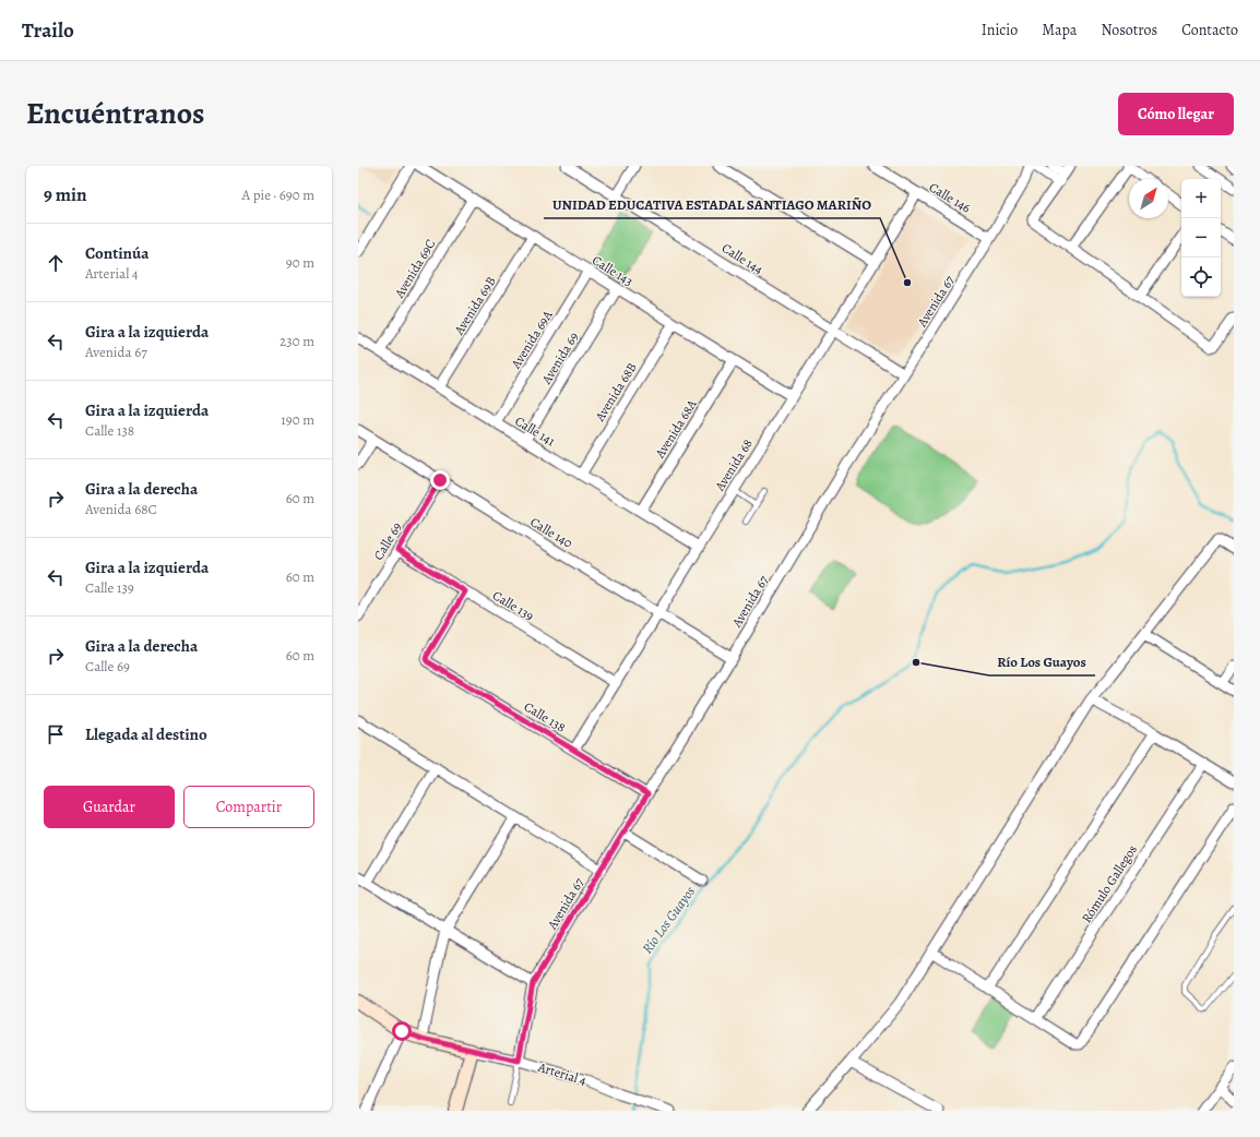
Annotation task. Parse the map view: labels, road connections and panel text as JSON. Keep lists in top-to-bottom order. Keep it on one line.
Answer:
{"streets":{"street":["Calle 146","Calle 144","Avenida 69C","Calle 143","Avenida 67","Avenida 69B","Avenida 69A","Avenida 69","Avenida 68B","Avenida 68A","Calle 141","Avenida 68","Calle 140","Calle 69","Calle 139","Calle 138","Rómulo Gallegos","Arterial 4"]},"crossings":[["Calle 146","Avenida 67"],["Calle 146","Avenida 68"],["Calle 144","Avenida 67"],["Calle 144","Avenida 68"],["Avenida 69C","Calle 143"],["Avenida 69C","Calle 141"],["Calle 143","Avenida 69B"],["Calle 143","Avenida 69A"],["Calle 143","Avenida 69"],["Calle 143","Avenida 68B"],["Calle 143","Avenida 68A"],["Calle 143","Avenida 68"],["Avenida 67","Calle 140"],["Avenida 67","Calle 138"],["Avenida 67","Arterial 4"],["Avenida 69B","Calle 141"],["Avenida 69A","Calle 141"],["Avenida 69","Calle 141"],["Avenida 68B","Calle 141"],["Avenida 68A","Calle 141"],["Calle 141","Avenida 68"],["Avenida 68","Calle 140"],["Avenida 68","Calle 139"],["Avenida 68","Calle 138"],["Calle 140","Calle 69"],["Calle 69","Calle 139"],["Calle 139","Calle 138"]],"water":["Río Los Guayos"],"places":["UNIDAD EDUCATIVA ESTADAL SANTIAGO MARIÑO","Río Los Guayos"],"north":"top right","page":{"header":"Trailo","nav":["Inicio","Mapa","Nosotros","Contacto"],"title":"Encuéntranos","buttons":["Cómo llegar",["Guardar","Compartir"]],"heading":["9 min","A pie · 690 m"],"map_buttons":["+","−"],"list":[["Continúa","Arterial 4","90 m"],["Gira a la izquierda","Avenida 67","230 m"],["Gira a la izquierda","Calle 138","190 m"],["Gira a la derecha","Avenida 68C","60 m"],["Gira a la izquierda","Calle 139","60 m"],["Gira a la derecha","Calle 69","60 m"],"Llegada al destino"]}}
